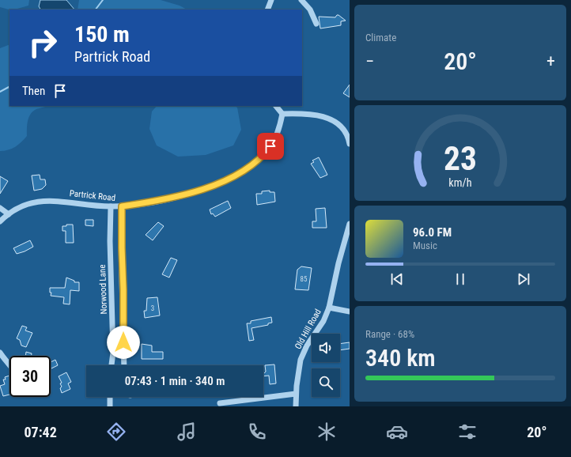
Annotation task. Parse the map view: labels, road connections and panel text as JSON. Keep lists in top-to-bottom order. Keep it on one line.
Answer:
{"streets":{"street":["Partrick Road","Norwood Lane","Old Hill Road"]},"crossings":[["Partrick Road","Norwood Lane"]],"house_numbers":["85","3"],"page":{"tile":["Climate",["Range · 68%","340 km"]],"turn":["150 m","Partrick Road"],"heat":["−","20°","+"],"then":"Then","song":["96.0 FM","Music"],"limit":"30","trip":"07:43 · 1 min · 340 m","tabs":["07:42","20°"],"gauge":["23","km/h"]}}
